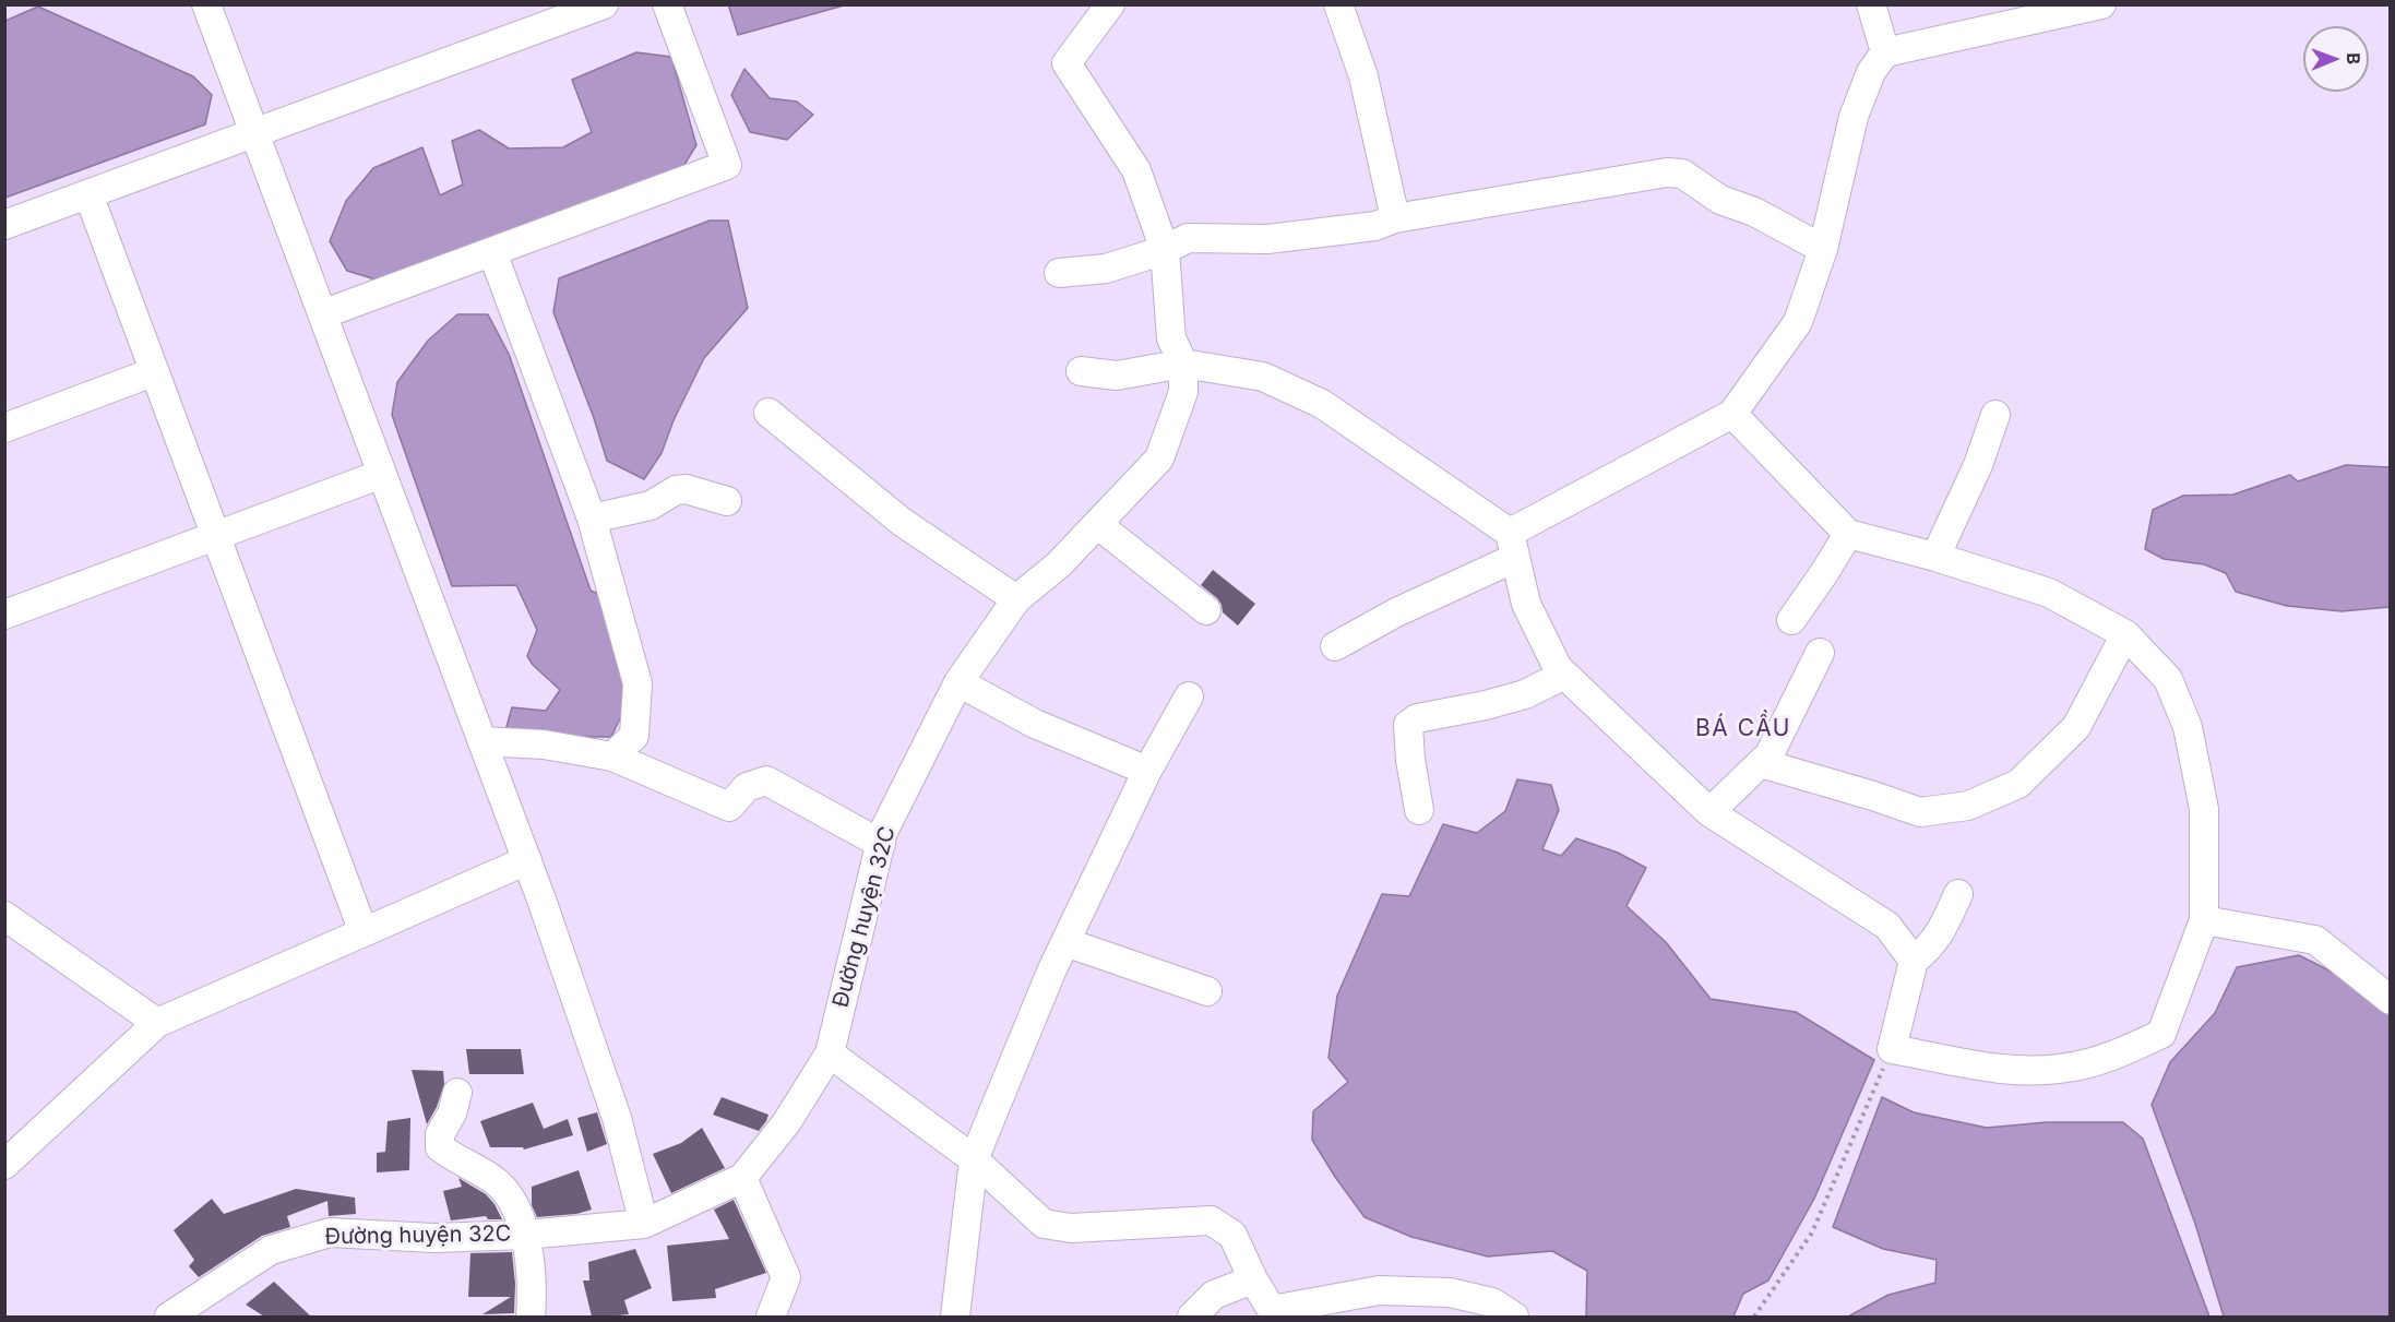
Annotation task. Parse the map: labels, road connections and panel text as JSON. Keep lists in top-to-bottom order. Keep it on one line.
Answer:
{"streets":{"street":["Đường huyện 32C"]},"districts":["BÁ CẦU"],"north":"right"}
